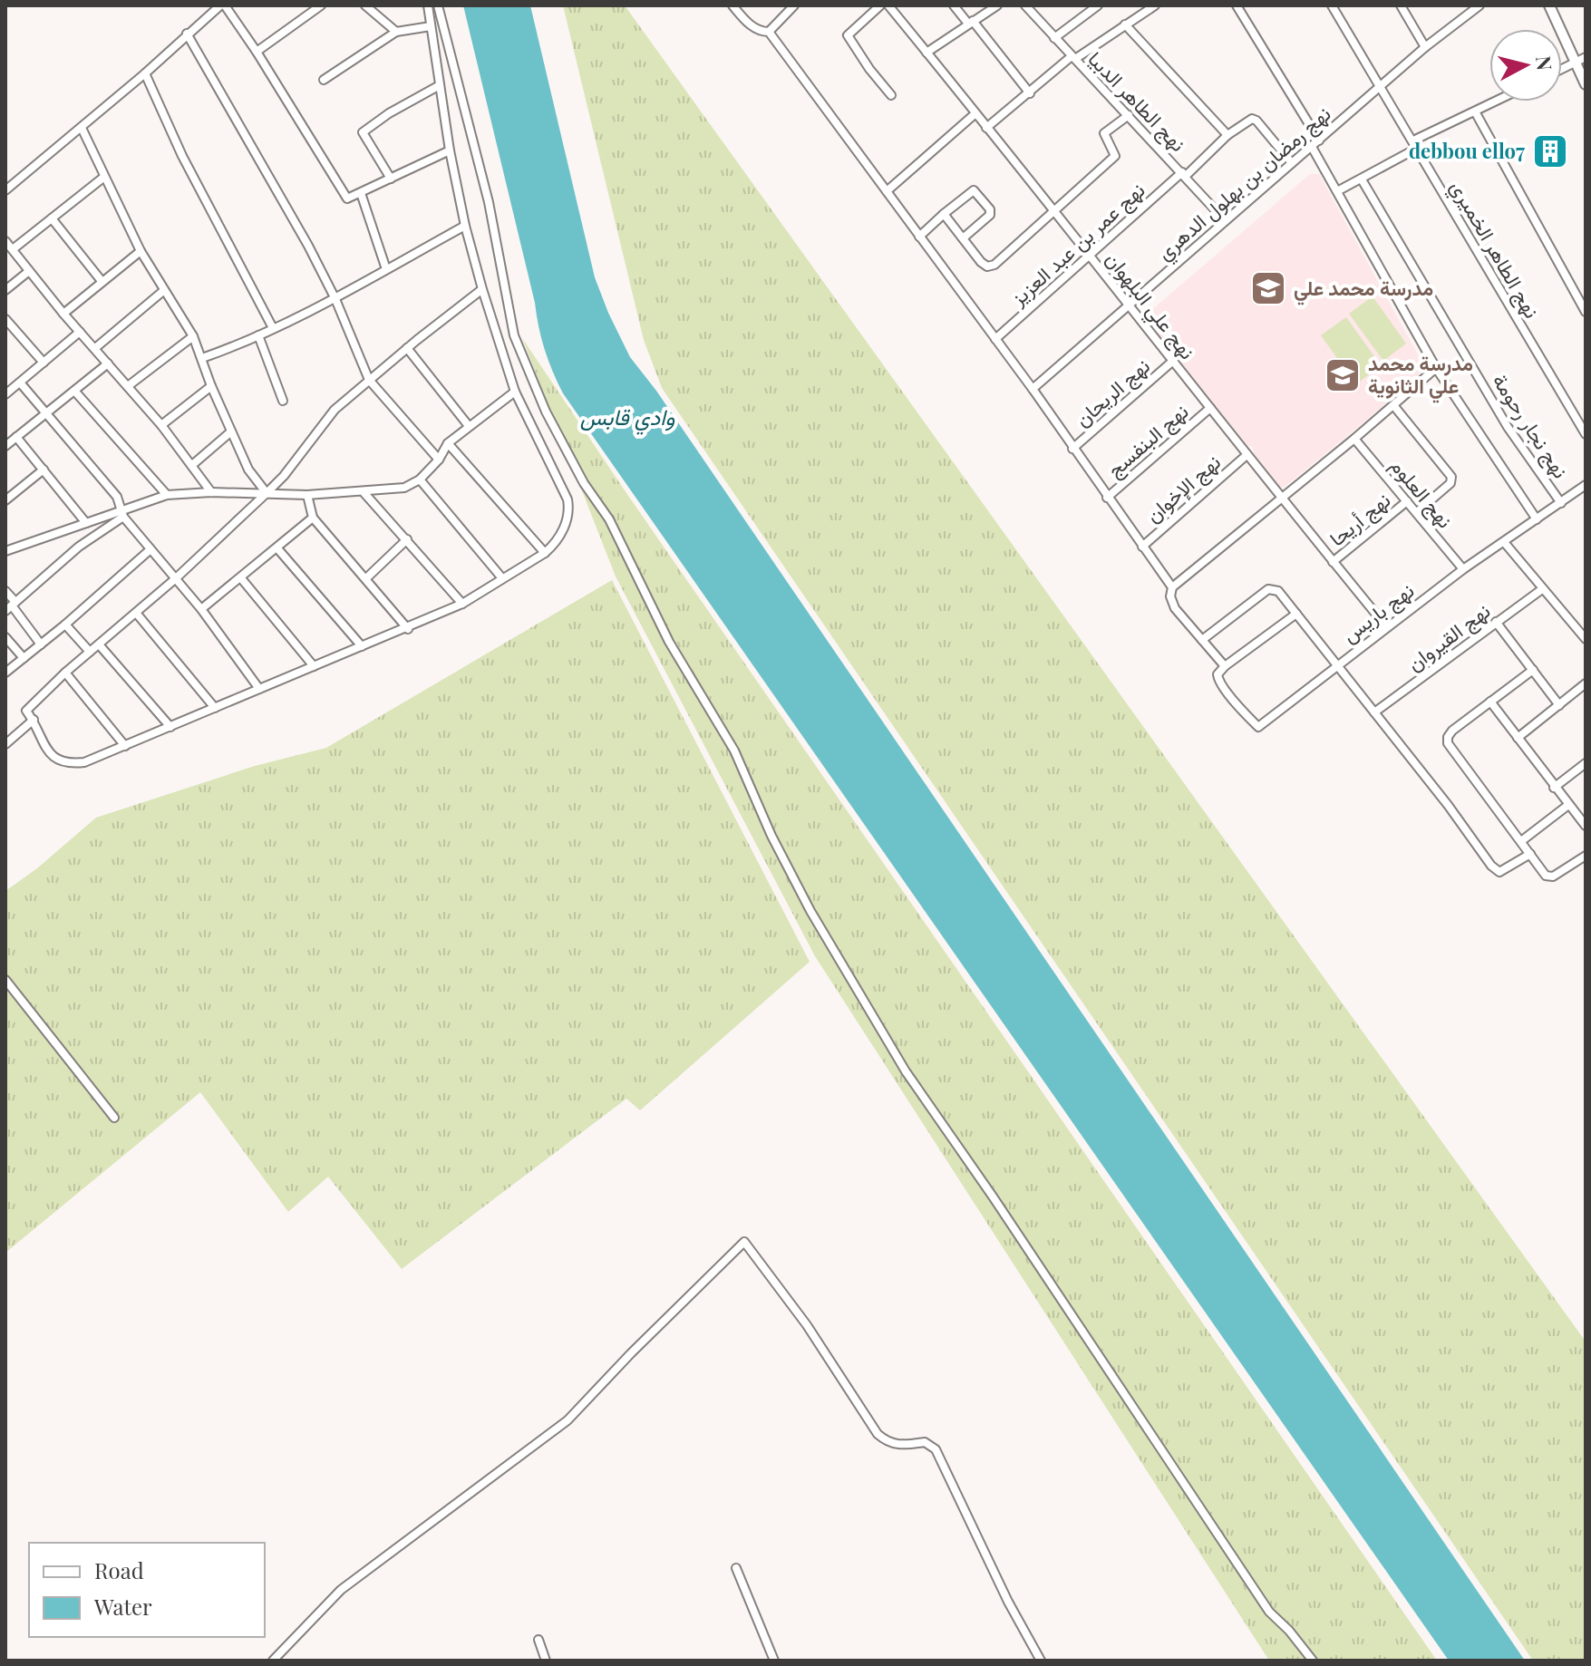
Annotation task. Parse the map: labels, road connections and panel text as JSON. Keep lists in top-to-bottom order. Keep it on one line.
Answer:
{"streets":{"street":["نهج الطاهر الدبيا","نهج رمضان بن بهلول الدهري","نهج عمر بن عبد العزيز","نهج الطاهر الخميري","نهج علي البلهوان","نهج الريحان","نهج نجار رحومة","نهج البنفسج","نهج الإخوان","نهج العلوم","نهج أريحا","نهج باريس","نهج القيروان"]},"crossings":[["نهج الطاهر الدبيا","نهج رمضان بن بهلول الدهري"],["نهج الطاهر الدبيا","نهج عمر بن عبد العزيز"],["نهج رمضان بن بهلول الدهري","نهج الطاهر الخميري"],["نهج رمضان بن بهلول الدهري","نهج علي البلهوان"],["نهج عمر بن عبد العزيز","نهج علي البلهوان"],["نهج علي البلهوان","نهج الريحان"],["نهج علي البلهوان","نهج البنفسج"],["نهج علي البلهوان","نهج الإخوان"],["نهج علي البلهوان","نهج أريحا"],["نهج علي البلهوان","نهج باريس"],["نهج نجار رحومة","نهج باريس"],["نهج العلوم","نهج أريحا"],["نهج العلوم","نهج باريس"]],"water":["وادي قابس"],"places":{"building":["debbou ello7"],"school or university":["مدرسة محمد علي","مدرسة محمد علي الثانوية"]},"legend":["Road","Water"],"north":"right"}
